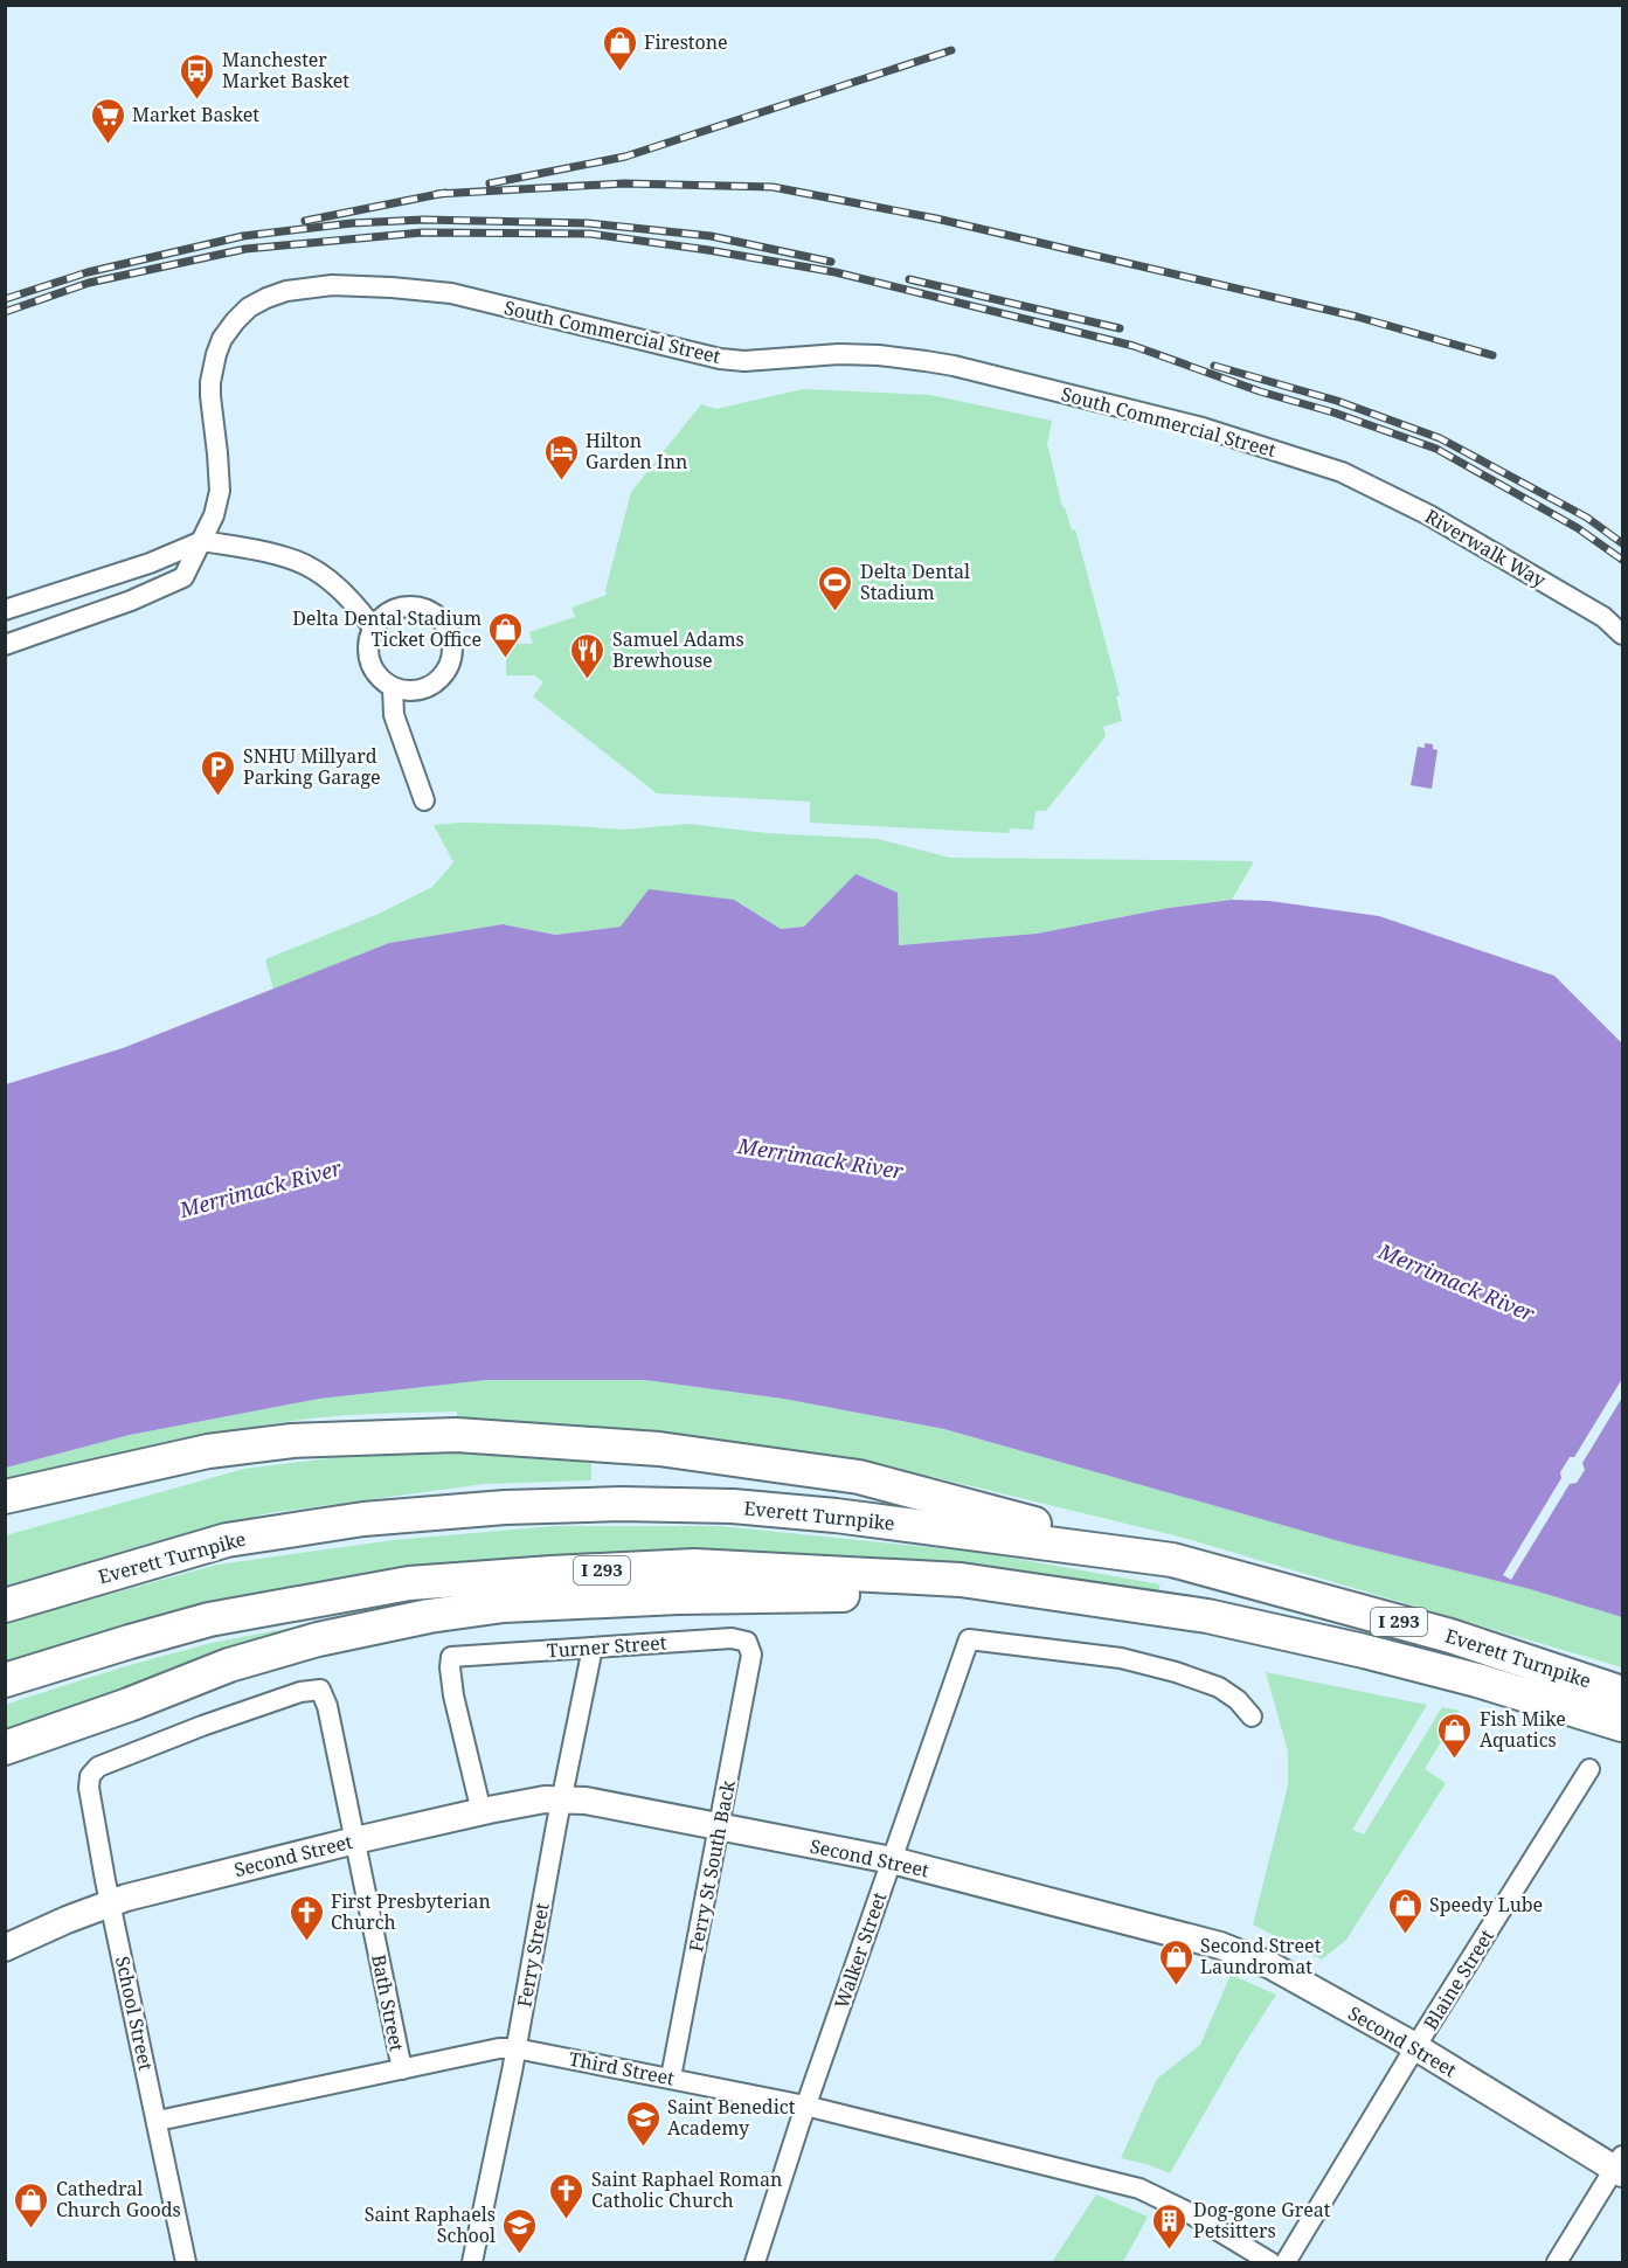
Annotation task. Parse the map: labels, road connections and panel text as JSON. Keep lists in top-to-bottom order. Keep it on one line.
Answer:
{"streets":{"highway":["Everett Turnpike","I 293"],"main road":["Second Street"],"street":["South Commercial Street","Riverwalk Way","Turner Street","Ferry St South Back","Walker Street","Ferry Street","Blaine Street","Bath Street","School Street","Third Street"]},"crossings":[["South Commercial Street","Riverwalk Way"],["Turner Street","Second Street"],["Turner Street","Ferry St South Back"],["Turner Street","Ferry Street"],["Second Street","Ferry St South Back"],["Second Street","Walker Street"],["Second Street","Ferry Street"],["Second Street","Blaine Street"],["Second Street","Bath Street"],["Second Street","School Street"],["Ferry St South Back","Third Street"],["Walker Street","Third Street"],["Ferry Street","Third Street"],["Bath Street","School Street"],["Bath Street","Third Street"],["School Street","Third Street"]],"water":["Merrimack River"],"places":{"shop":["Firestone","Delta Dental Stadium Ticket Office","Fish Mike Aquatics","Speedy Lube","Second Street Laundromat","Cathedral Church Goods"],"bus stop":["Manchester Market Basket"],"supermarket":["Market Basket"],"hotel":["Hilton Garden Inn"],"sports":["Delta Dental Stadium"],"restaurant":["Samuel Adams Brewhouse"],"parking":["SNHU Millyard Parking Garage"],"church":["First Presbyterian Church","Saint Raphael Roman Catholic Church"],"school or university":["Saint Benedict Academy","Saint Raphaels School"],"building":["Dog-gone Great Petsitters"]}}
